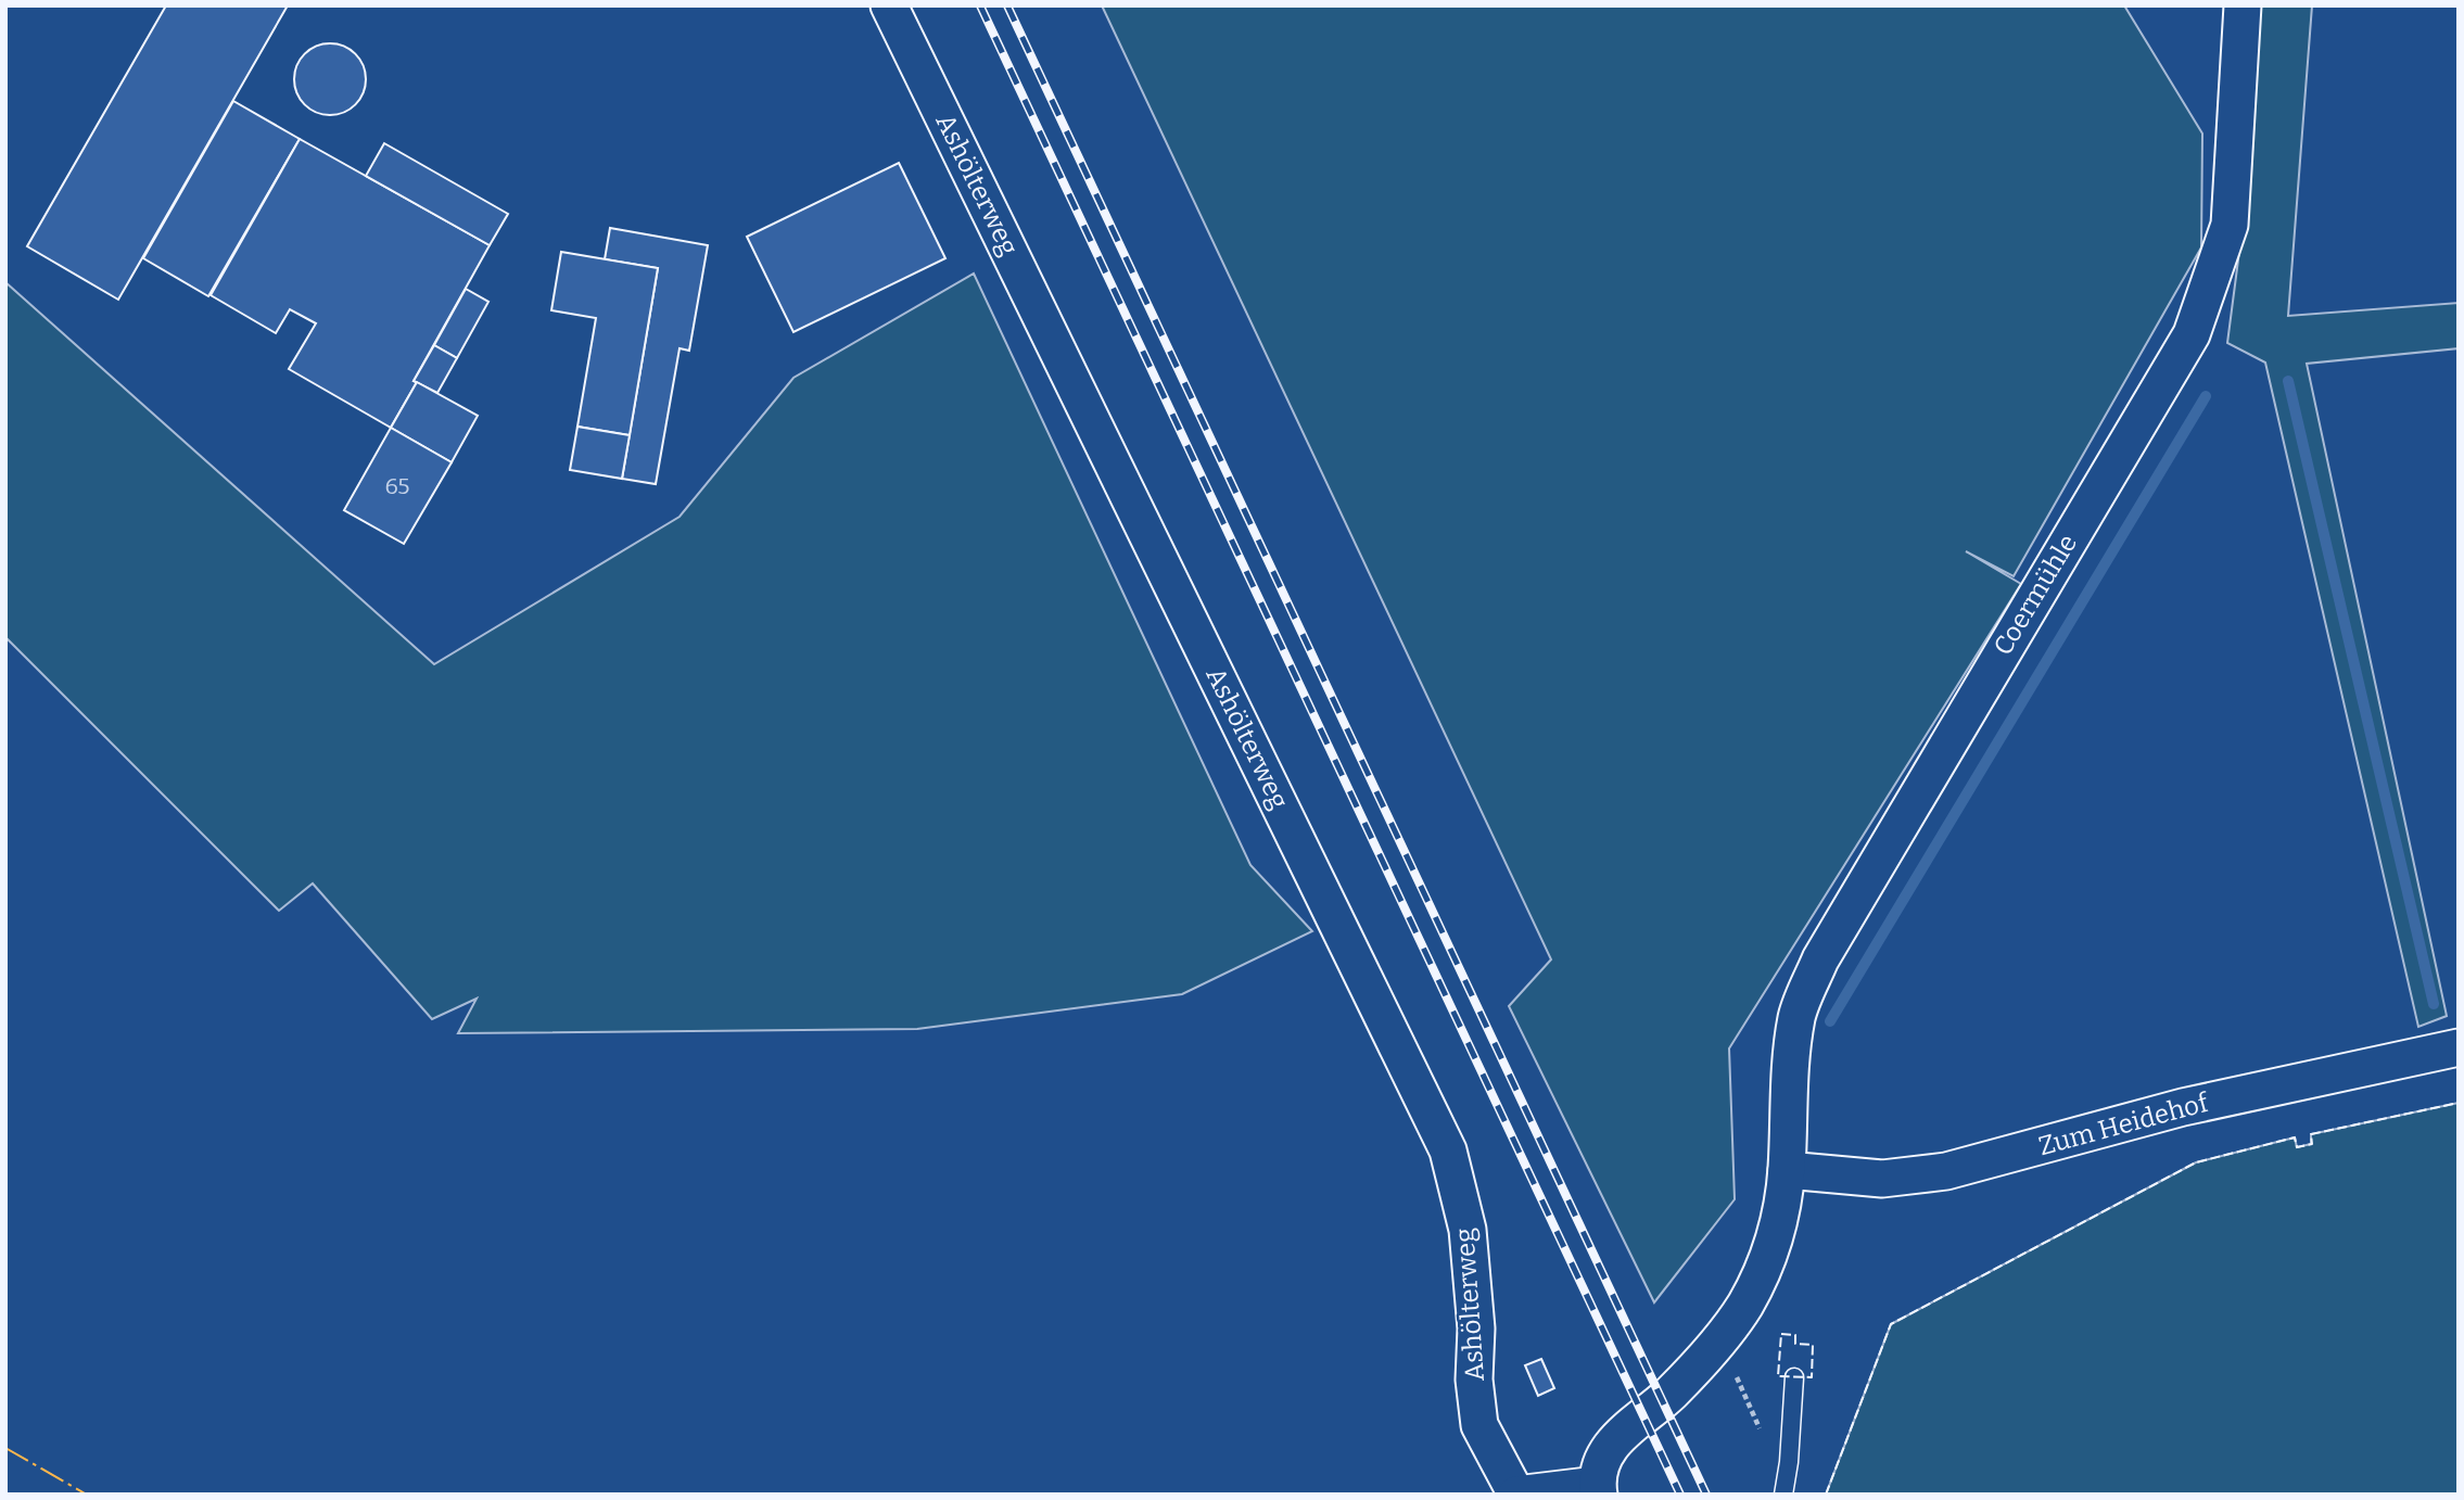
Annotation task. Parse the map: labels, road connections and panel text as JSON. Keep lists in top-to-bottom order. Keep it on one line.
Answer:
{"streets":{"street":["Ashölterweg","Coermühle","Zum Heidehof"]},"crossings":[["Coermühle","Zum Heidehof"]],"house_numbers":["65"]}
